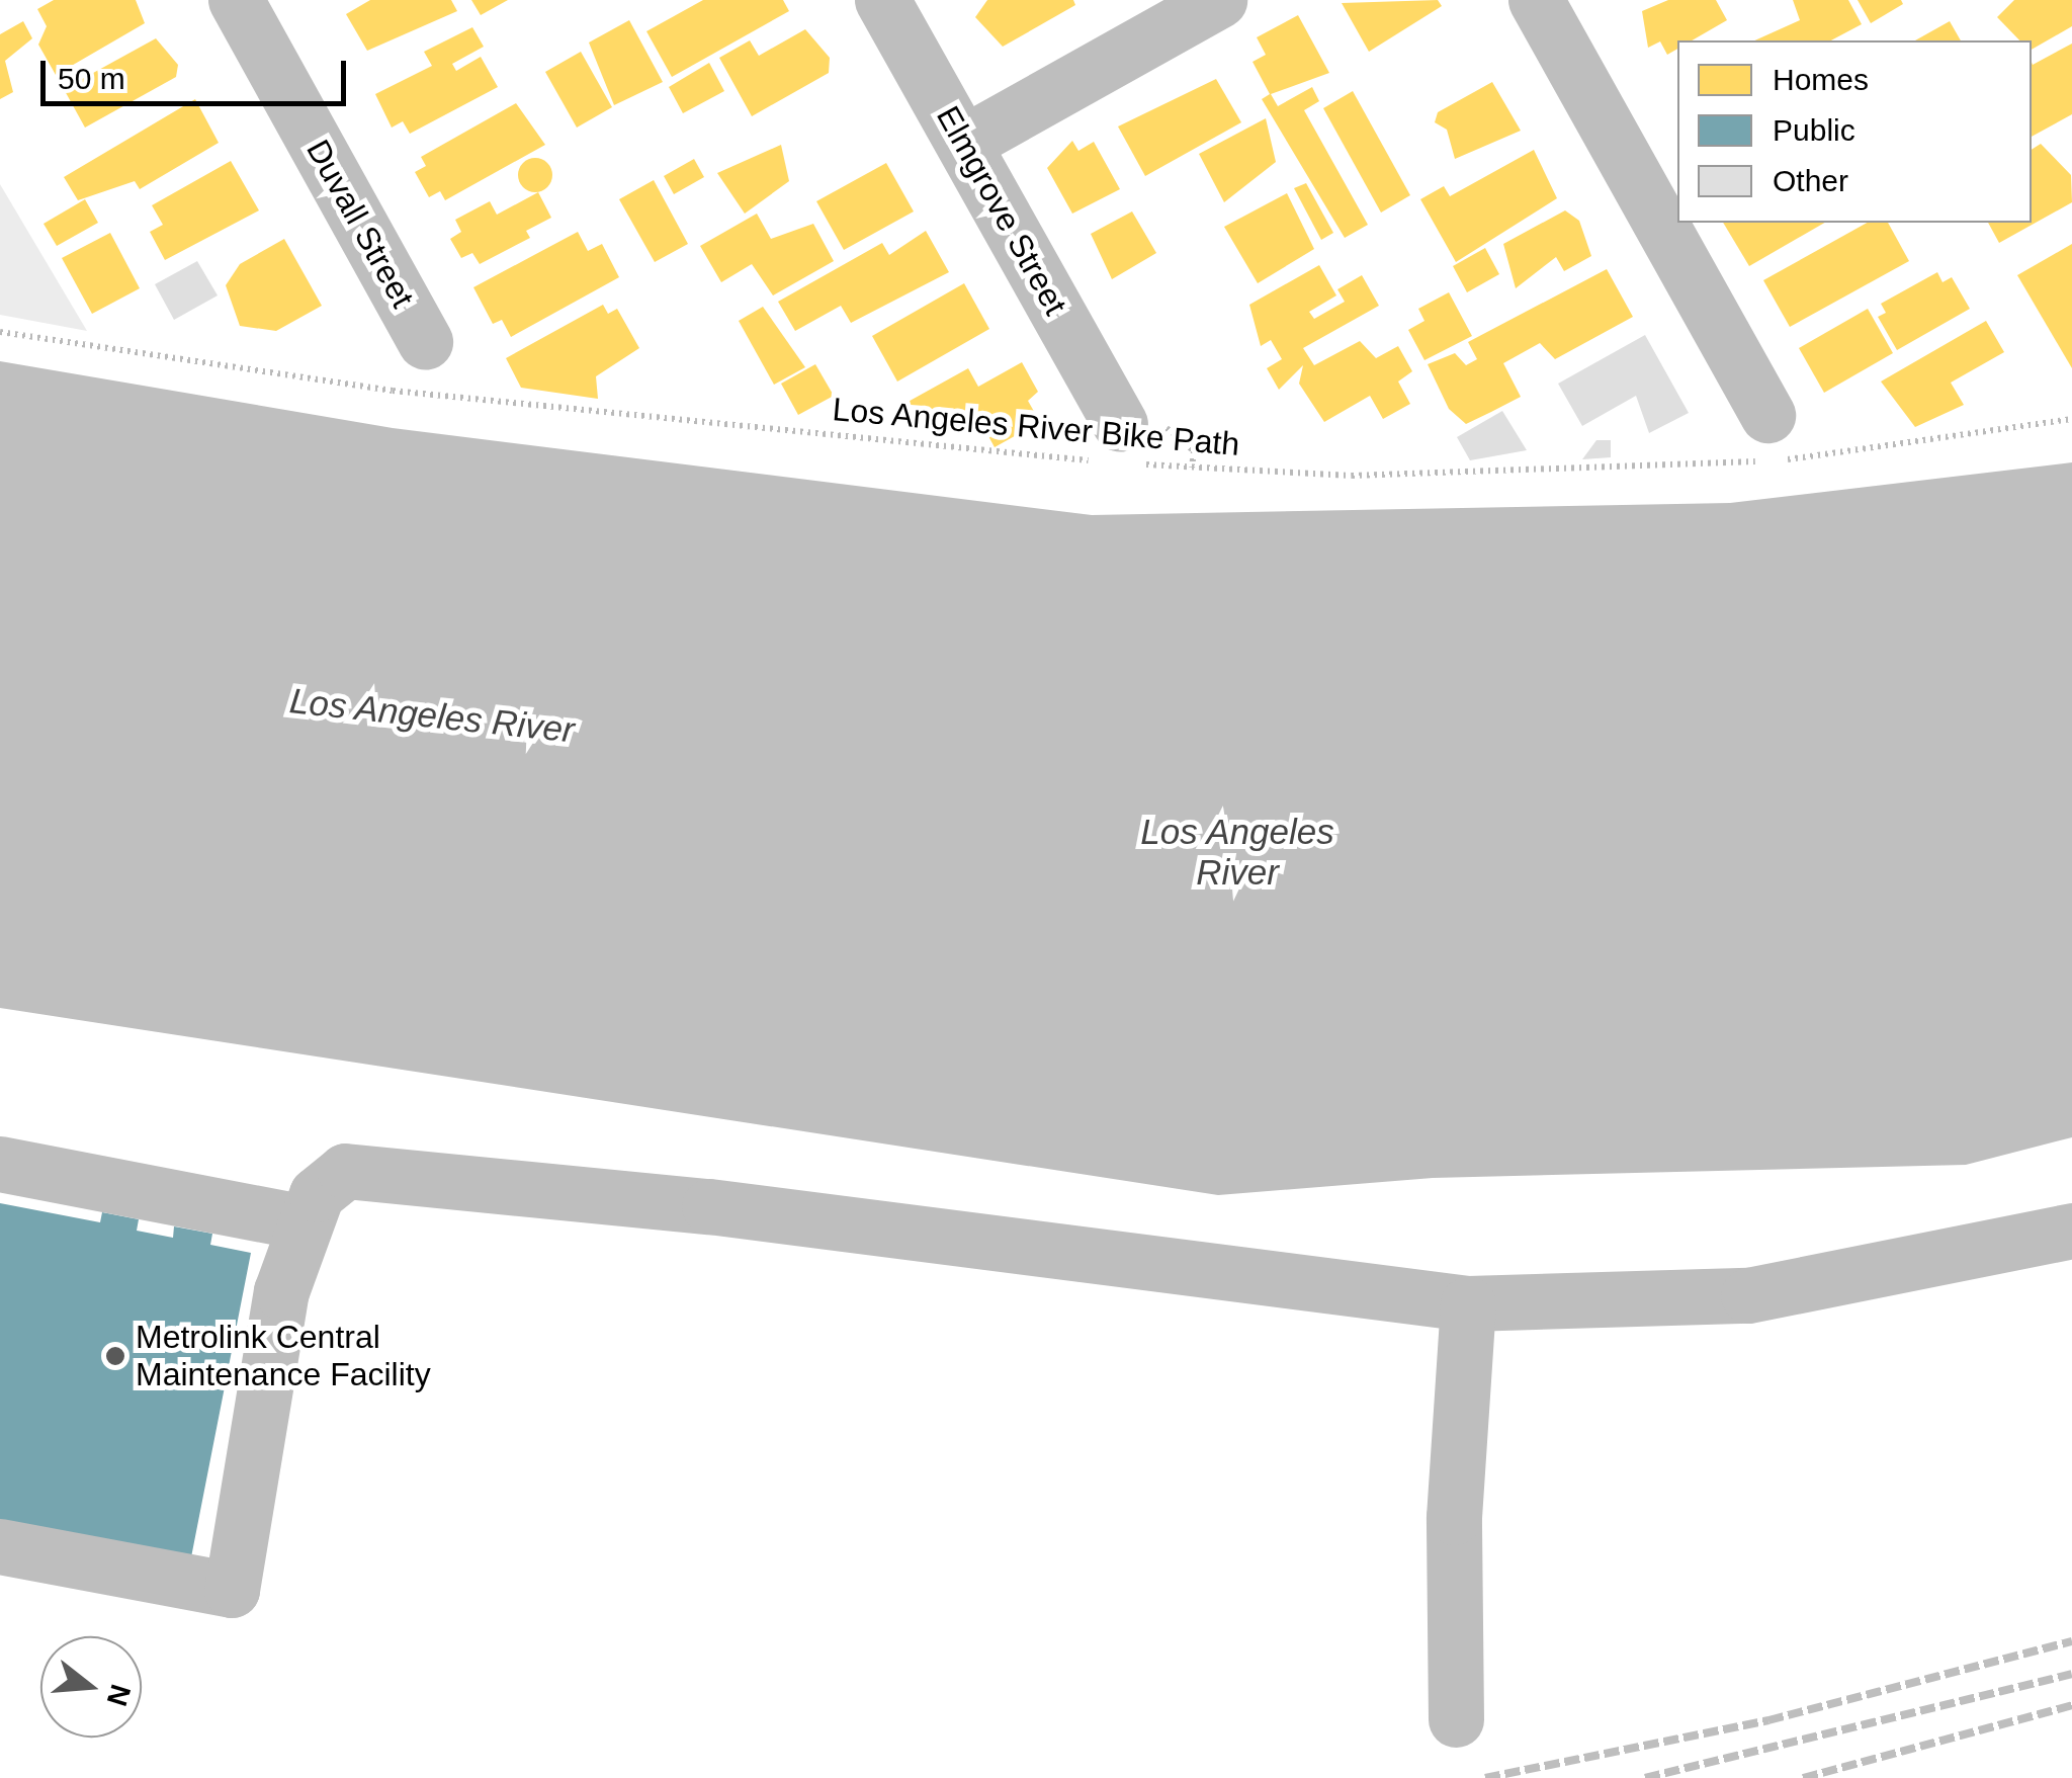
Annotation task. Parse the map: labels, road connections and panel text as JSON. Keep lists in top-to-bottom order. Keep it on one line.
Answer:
{"streets":{"street":["Elmgrove Street","Duvall Street"],"path":["Los Angeles River Bike Path"]},"crossings":[["Elmgrove Street","Los Angeles River Bike Path"]],"water":["Los Angeles River"],"places":["Metrolink Central Maintenance Facility"],"legend":["Homes","Public","Other"],"scale_bar":"50 m","north":"right"}
